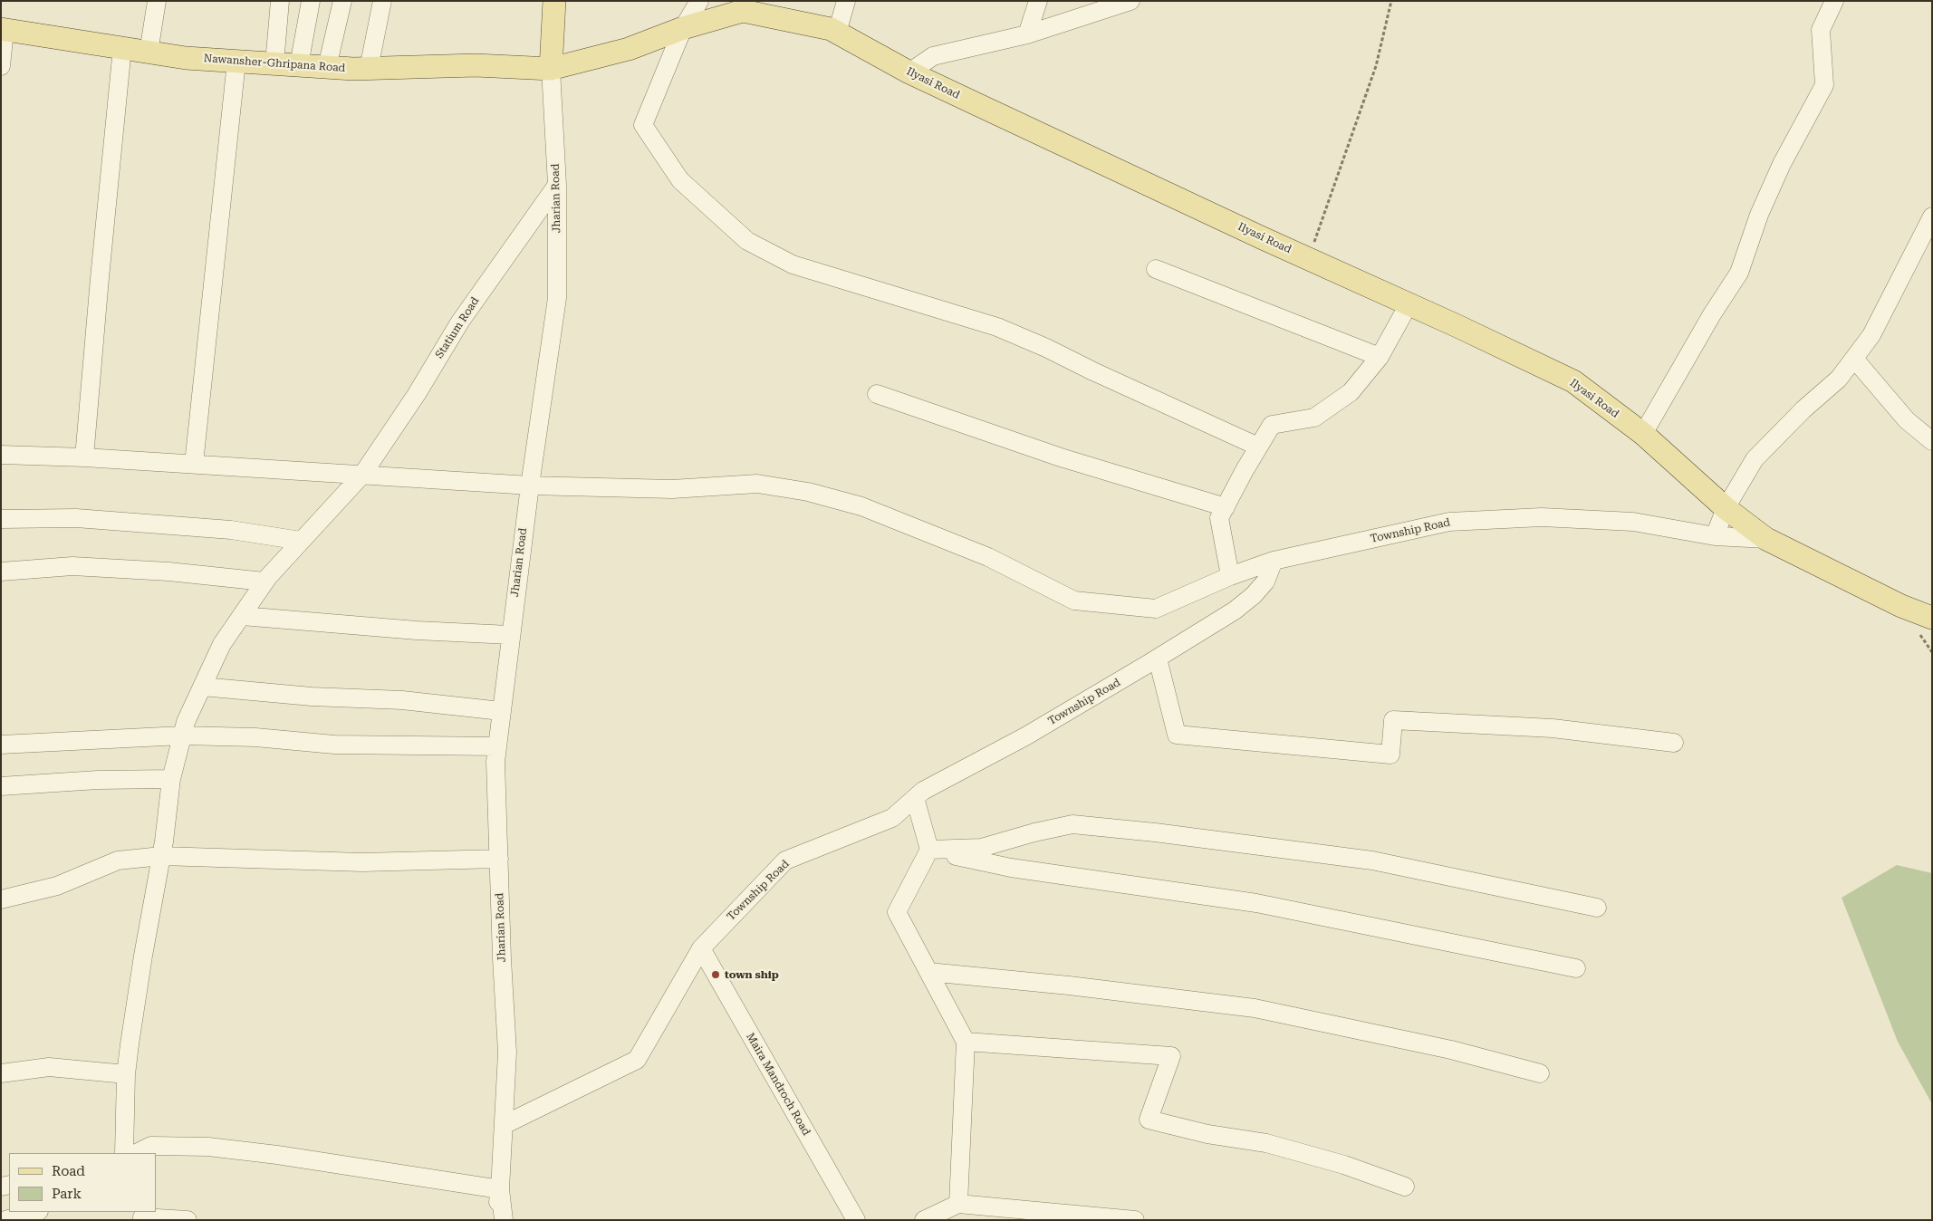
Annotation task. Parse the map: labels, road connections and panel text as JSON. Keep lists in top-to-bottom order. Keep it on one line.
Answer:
{"streets":{"main road":["Nawansher-Ghripana Road","Ilyasi Road","Jharian Road"],"street":["Statium Road","Township Road","Maira Mandroch Road"]},"crossings":[["Nawansher-Ghripana Road","Ilyasi Road"],["Nawansher-Ghripana Road","Jharian Road"],["Ilyasi Road","Jharian Road"],["Ilyasi Road","Township Road"],["Jharian Road","Statium Road"],["Jharian Road","Township Road"],["Township Road","Maira Mandroch Road"]],"places":["town ship"],"legend":["Road","Park"]}
